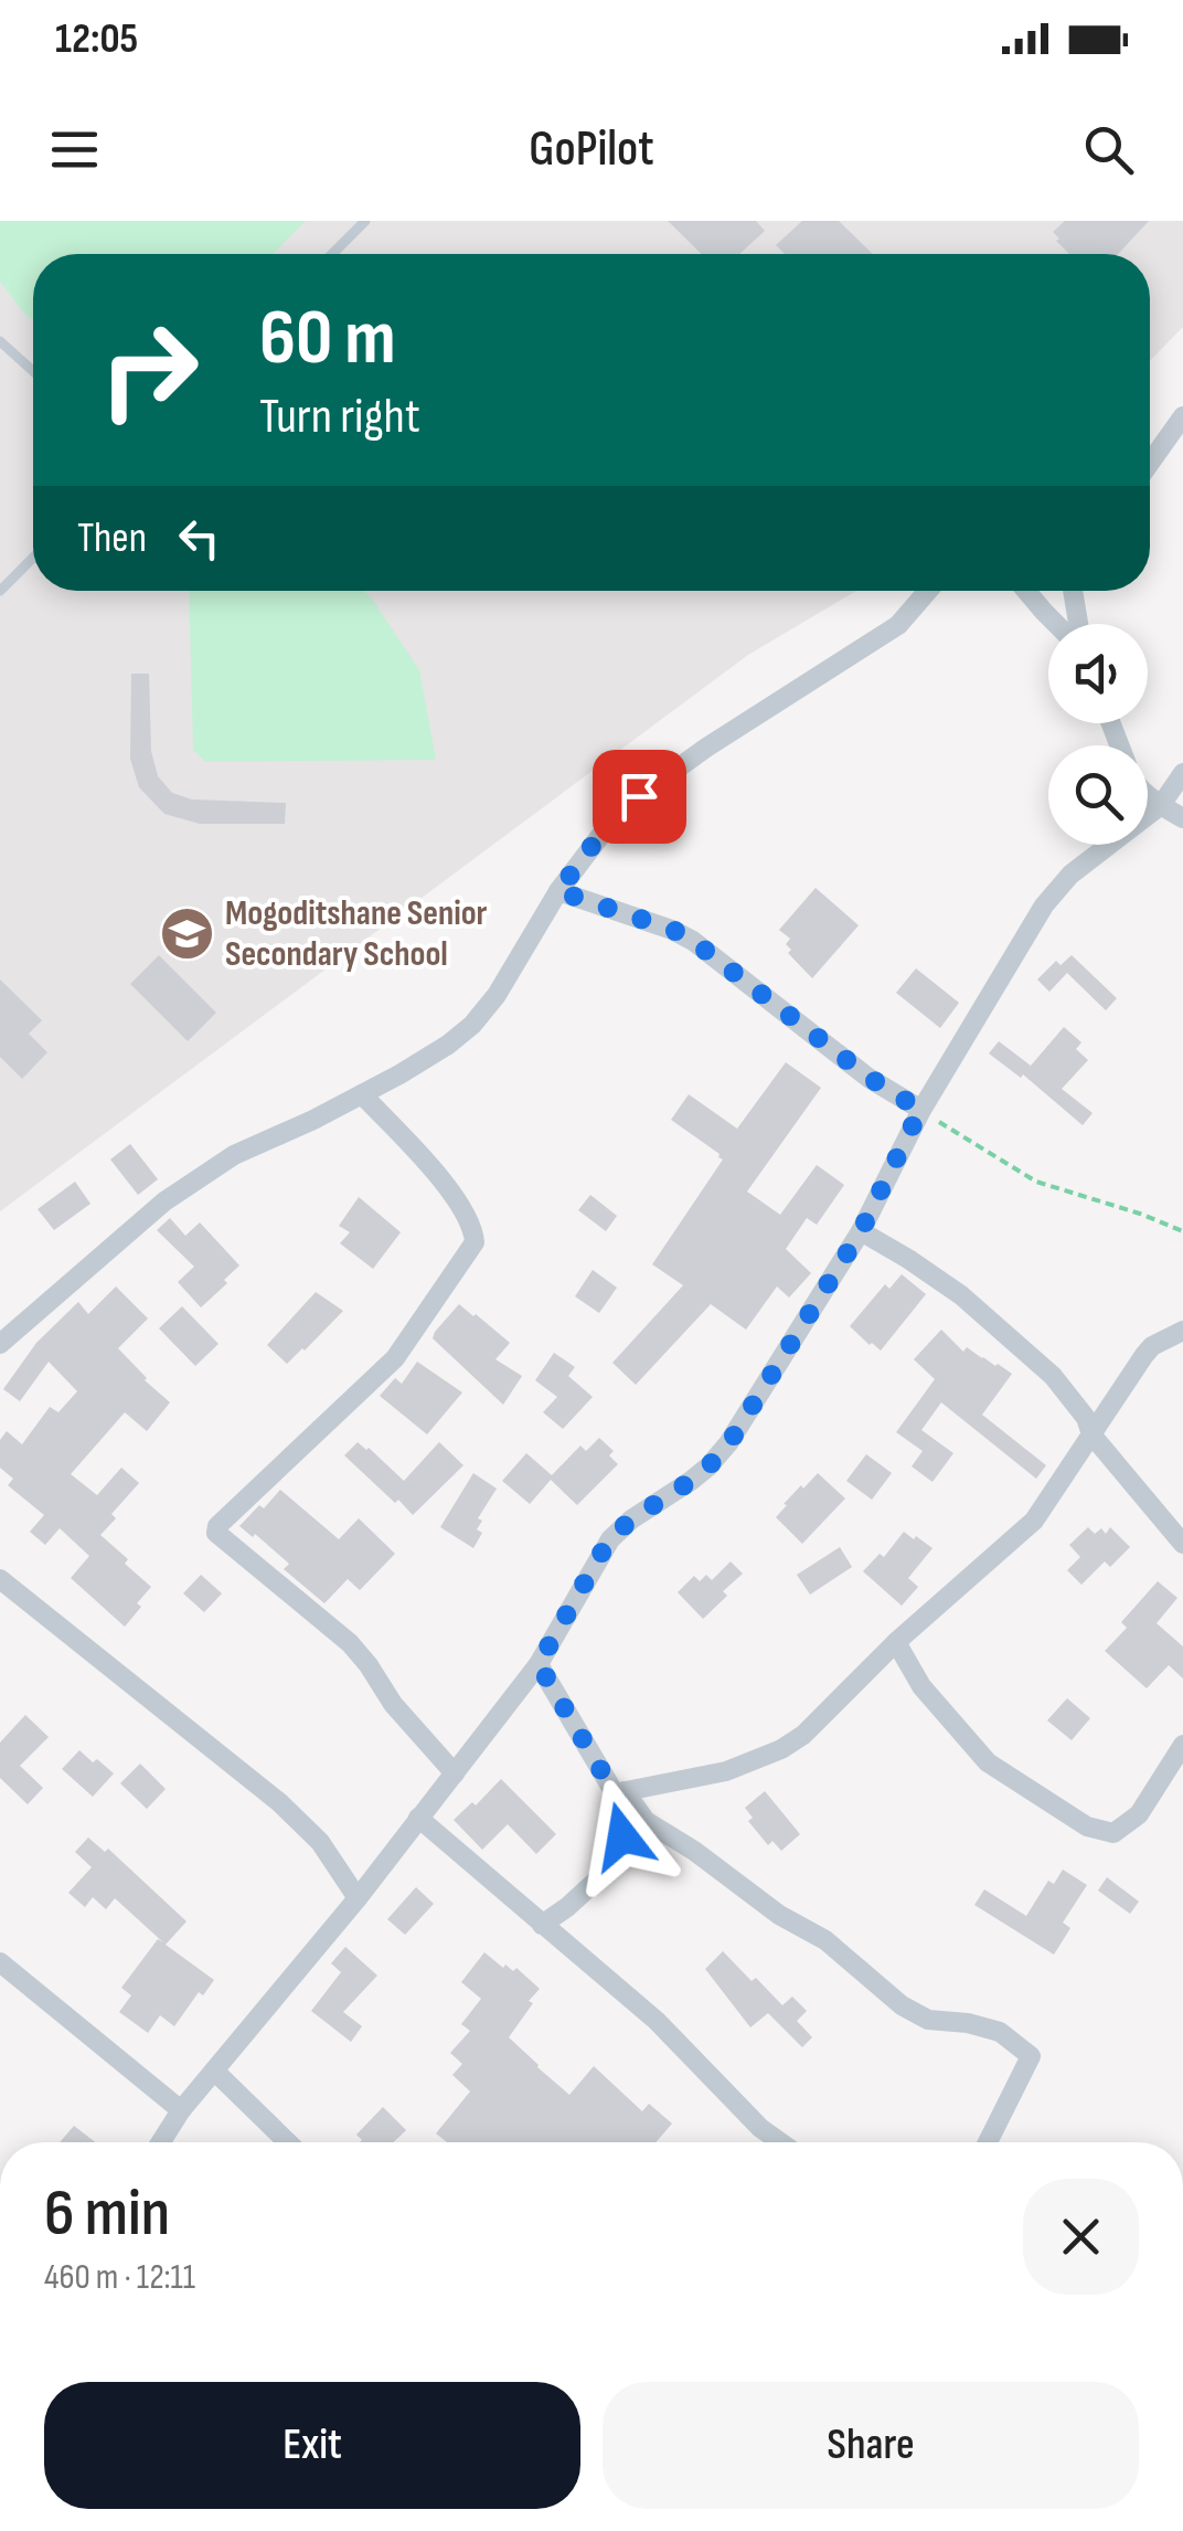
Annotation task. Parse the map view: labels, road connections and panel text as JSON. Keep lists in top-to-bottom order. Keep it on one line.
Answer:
{"places":{"school or university":["Mogoditshane Senior Secondary School"]},"page":{"status":"12:05","header":"GoPilot","turn":["60 m","Turn right"],"then":"Then","heading":["6 min","460 m · 12:11"],"buttons":["Exit","Share"]}}
